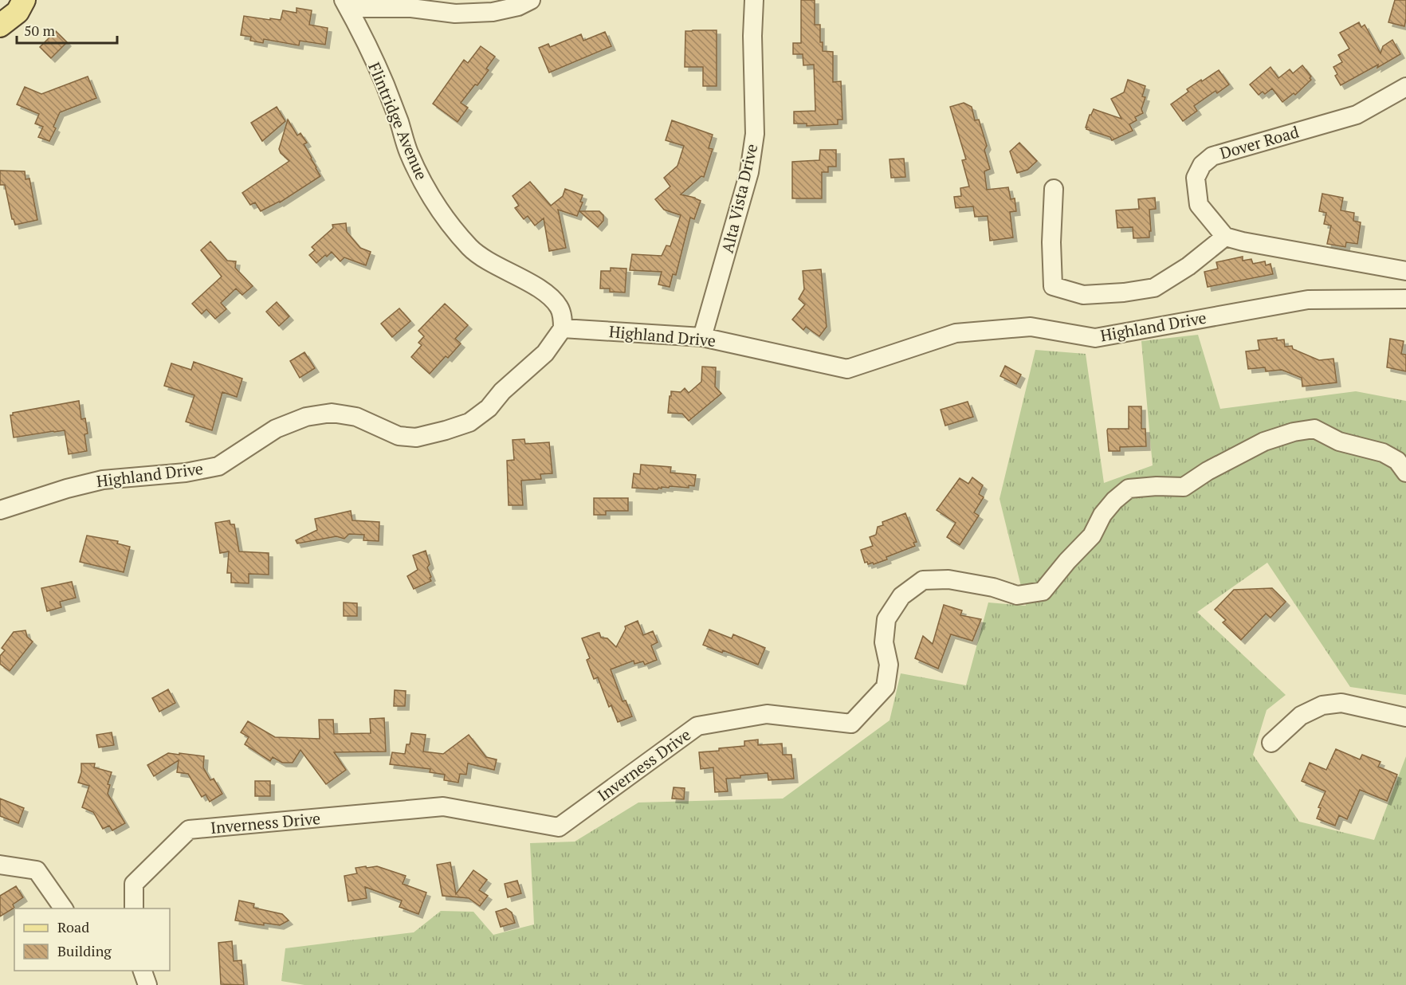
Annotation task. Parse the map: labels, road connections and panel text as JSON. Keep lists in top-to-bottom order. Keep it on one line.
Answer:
{"streets":{"street":["Flintridge Avenue","Dover Road","Alta Vista Drive","Highland Drive","Inverness Drive"]},"crossings":[["Flintridge Avenue","Highland Drive"],["Alta Vista Drive","Highland Drive"]],"legend":["Road","Building"],"scale_bar":"50 m"}
